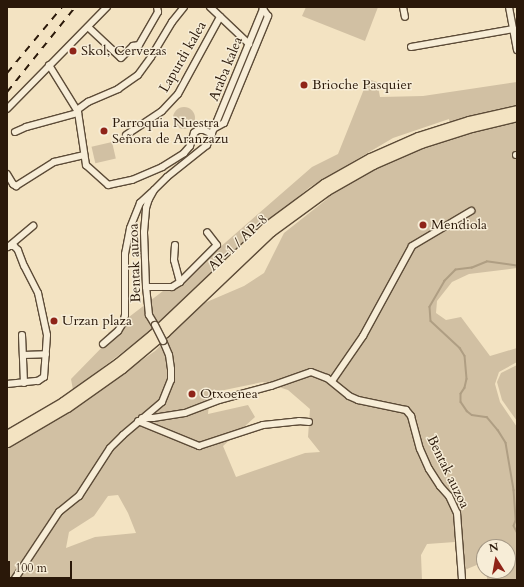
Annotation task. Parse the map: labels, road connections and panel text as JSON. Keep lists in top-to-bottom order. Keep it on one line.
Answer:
{"streets":{"highway":["AP-1 / AP-8"],"street":["Lapurdi kalea","Araba kalea","Bentak auzoa"]},"crossings":[["Araba kalea","Bentak auzoa"]],"places":["Skol, Cervezas","Brioche Pasquier","Parroquia Nuestra Señora de Aranzazu","Mendiola","Urzan plaza","Otxoenea"],"scale_bar":"100 m","north":"top"}
